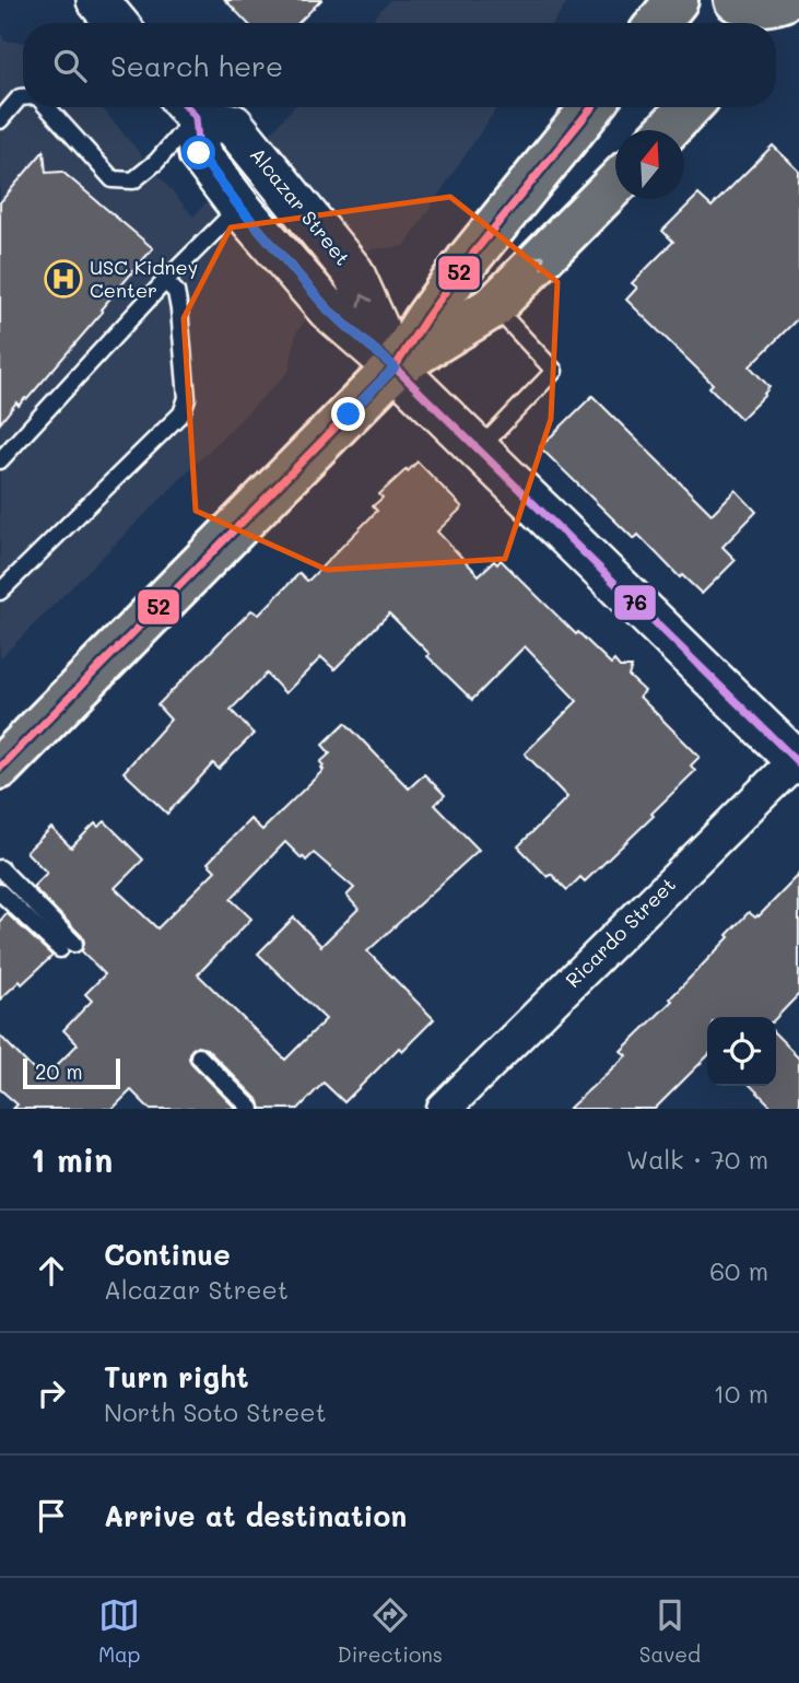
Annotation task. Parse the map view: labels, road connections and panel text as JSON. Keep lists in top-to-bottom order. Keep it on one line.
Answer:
{"streets":{"street":["Alcazar Street","Ricardo Street"]},"crossings":[["Alcazar Street","Ricardo Street"]],"places":{"hospital":["USC Kidney Center"]},"lines":["transit line 76","transit line 52"],"scale_bar":"20 m","north":"top","page":{"search":"Search here","scale":"20 m","heading":["1 min","Walk · 70 m"],"list":[["Continue","Alcazar Street","60 m"],["Turn right","North Soto Street","10 m"],"Arrive at destination"],"nav":["Map","Directions","Saved"]}}
